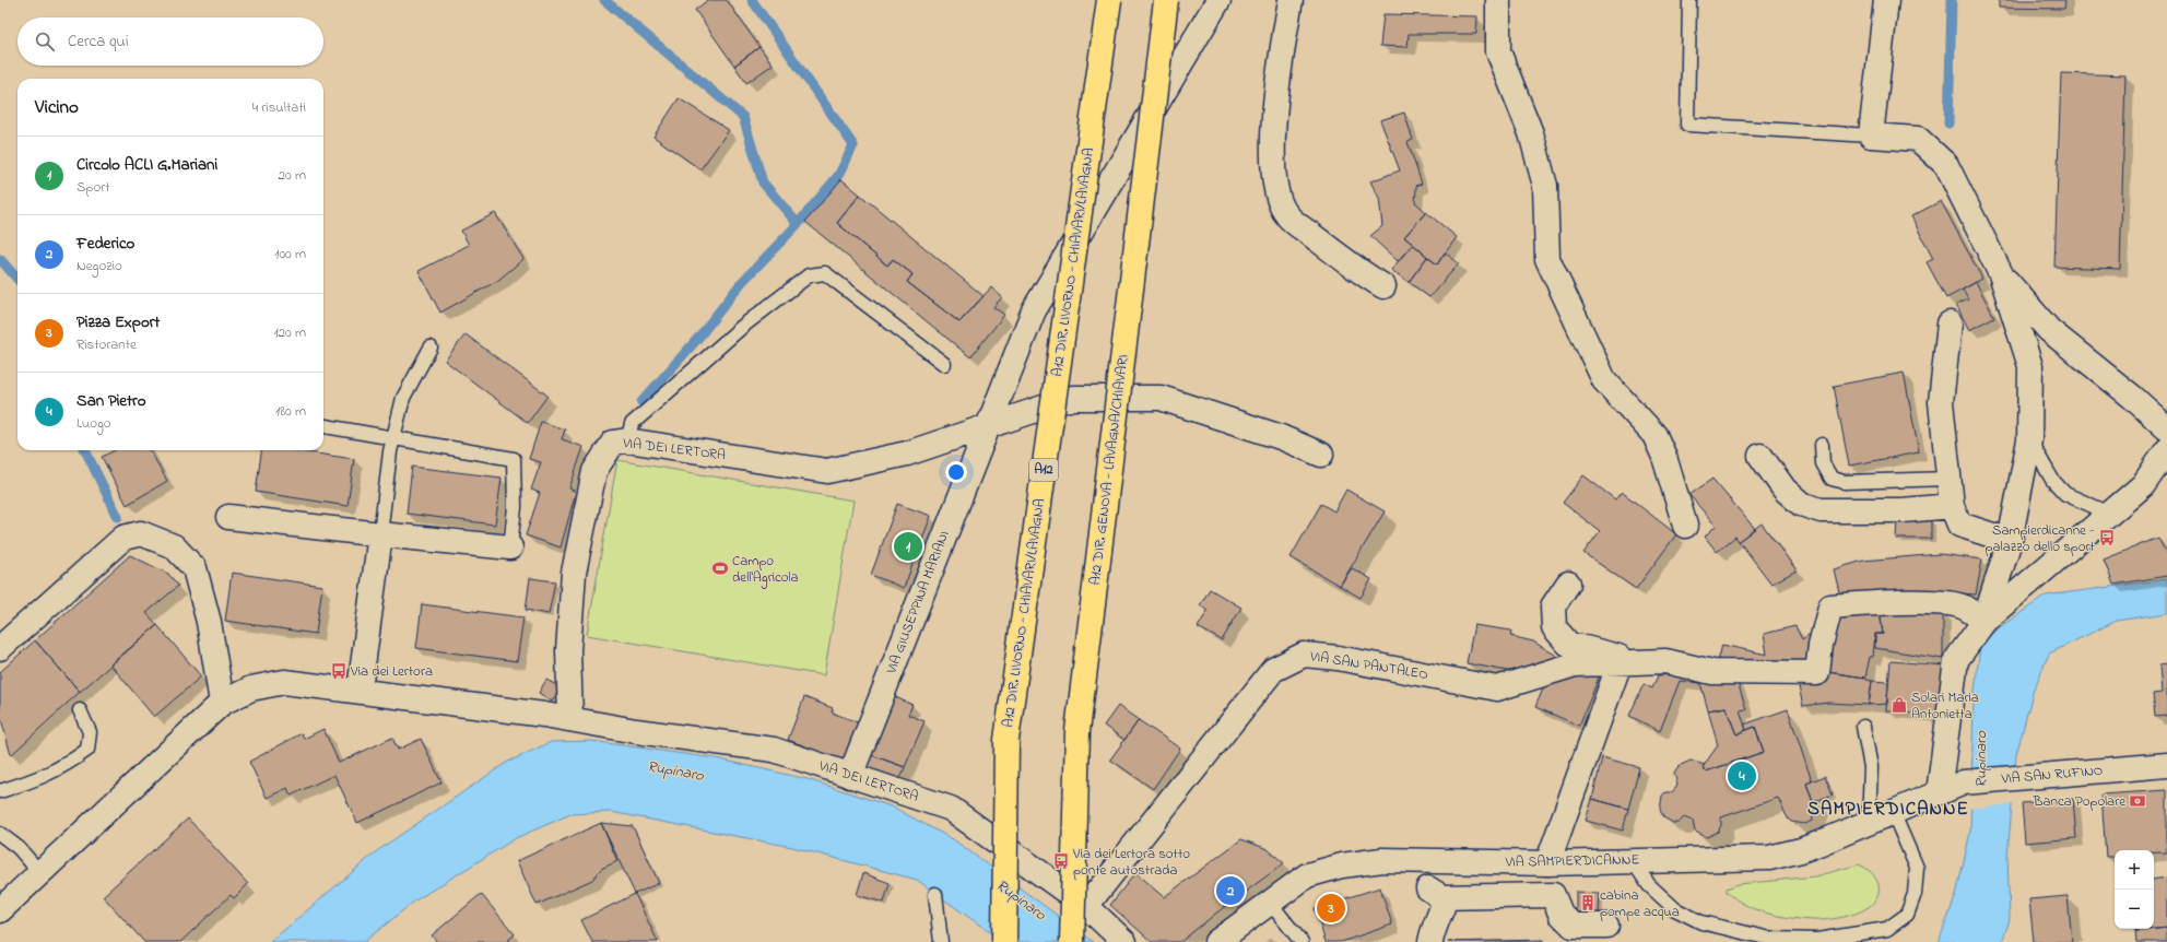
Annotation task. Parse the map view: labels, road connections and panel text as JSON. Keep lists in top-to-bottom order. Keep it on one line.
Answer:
{"streets":{"highway":["A12 DIR. LIVORNO - CHIAVARI/LAVAGNA","A12","A12 DIR. GENOVA - LAVAGNA/CHIAVARI"],"street":["VIA DEI LERTORA","VIA GIUSEPPINA MARIANI","VIA SAN PANTALEO","VIA SAN RUFINO","VIA SAMPIERDICANNE"]},"crossings":[["VIA DEI LERTORA","VIA GIUSEPPINA MARIANI"],["VIA DEI LERTORA","VIA SAN PANTALEO"],["VIA SAN RUFINO","VIA SAMPIERDICANNE"]],"districts":["SAMPIERDICANNE"],"water":["Rupinaro"],"places":{"bus stop":["Sampierdicanne - palazzo dello sport","Via dei Lertora","Via dei Lertora sotto ponte autostrada"],"sports":["Campo dell'Agricola"],"shop":["Solari Maria Antonietta"],"bank":["Banca Popolare"],"building":["cabina pompe acqua"]},"page":{"search":"Cerca qui","heading":["Vicino","4 risultati"],"list":[{"mark":"1","name":"Circolo ACLI G.Mariani","note":"Sport","value":"20 m"},{"mark":"2","name":"Federico","note":"Negozio","value":"100 m"},{"mark":"3","name":"Pizza Export","note":"Ristorante","value":"120 m"},{"mark":"4","name":"San Pietro","note":"Luogo","value":"180 m"}],"pins":["1","4","2","3"],"map_buttons":["+","−"]}}
